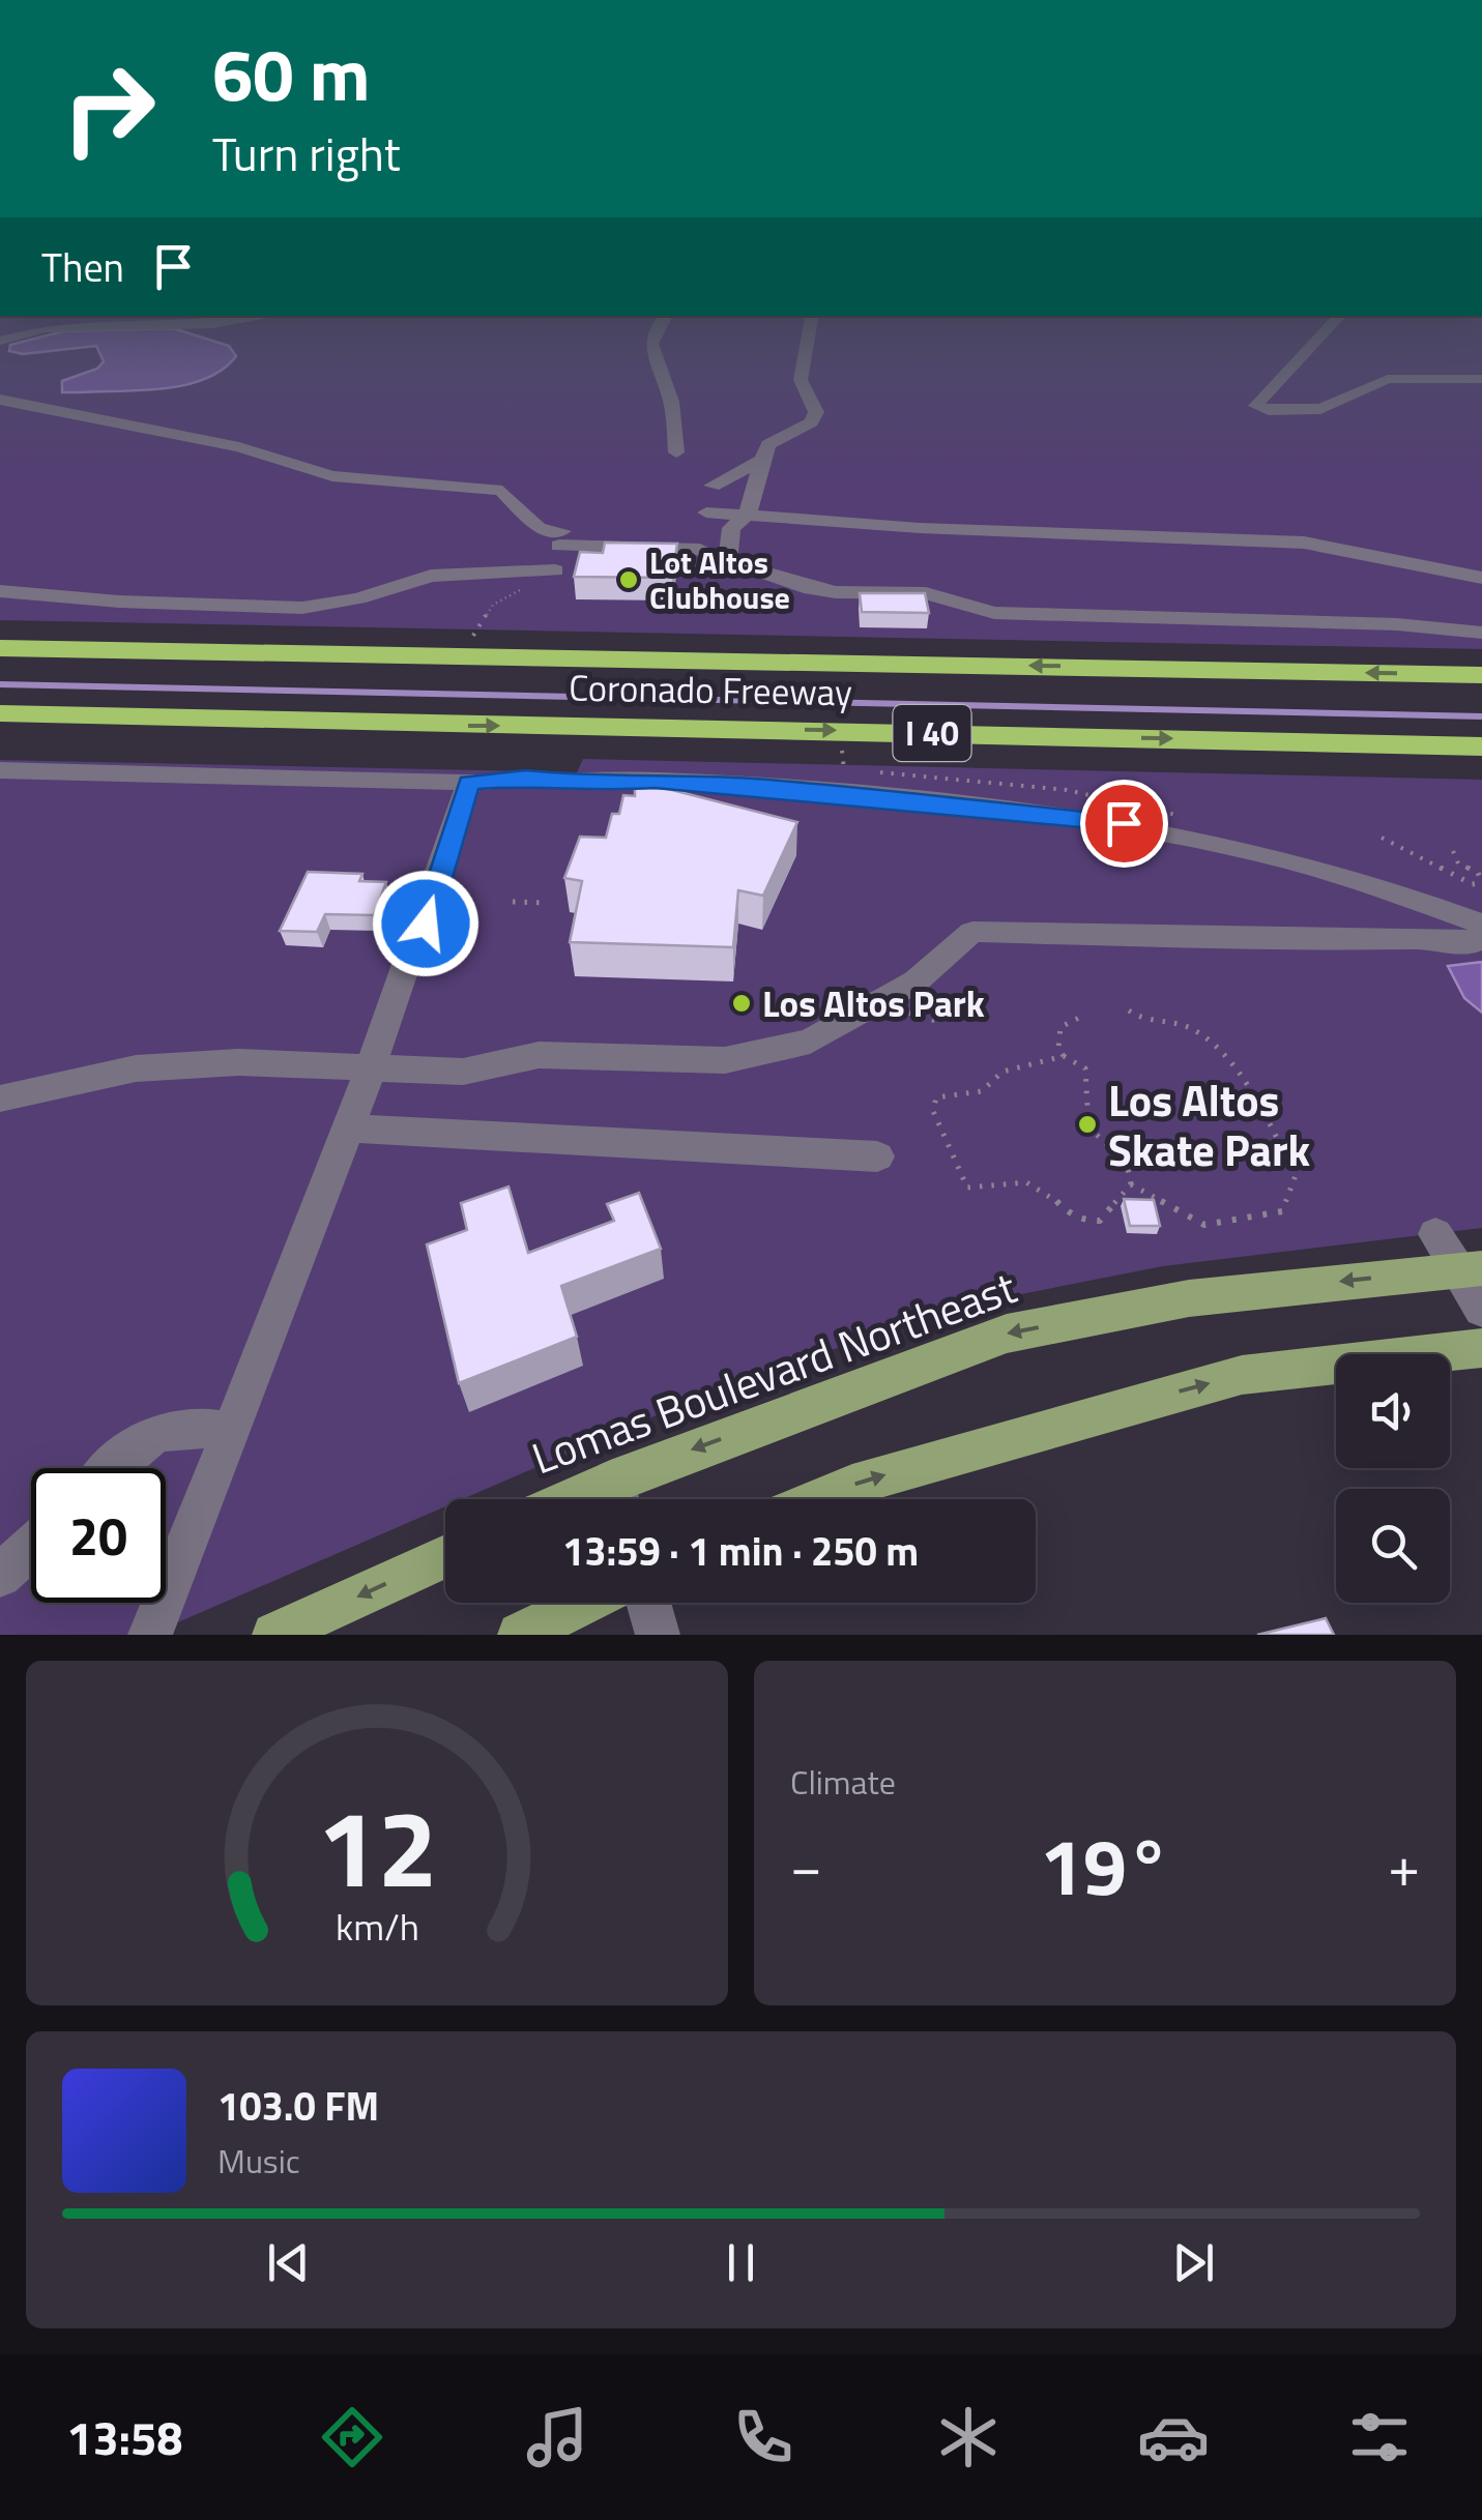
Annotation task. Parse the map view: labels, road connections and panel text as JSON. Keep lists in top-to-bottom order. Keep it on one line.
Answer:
{"streets":{"highway":["Coronado Freeway","I 40"],"main road":["Lomas Boulevard Northeast"]},"places":["Lot Altos Clubhouse","Los Altos Park","Los Altos Skate Park"],"page":{"turn":["60 m","Turn right"],"then":"Then","limit":"20","trip":"13:59 · 1 min · 250 m","tile":"Climate","heat":["−","19°","+"],"song":["103.0 FM","Music"],"tabs":"13:58","gauge":["12","km/h"]}}
